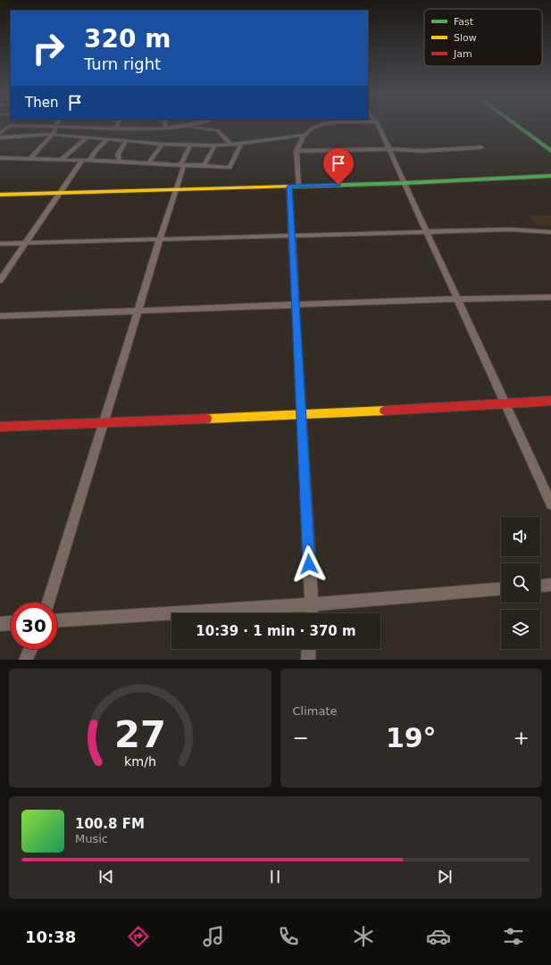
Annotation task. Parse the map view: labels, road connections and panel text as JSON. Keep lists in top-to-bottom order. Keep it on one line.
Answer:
{"legend":["Fast","Slow","Jam"],"page":{"turn":["320 m","Turn right"],"then":"Then","limit":"30","trip":"10:39 · 1 min · 370 m","tile":"Climate","heat":["−","19°","+"],"song":["100.8 FM","Music"],"tabs":"10:38","gauge":["27","km/h"]}}
